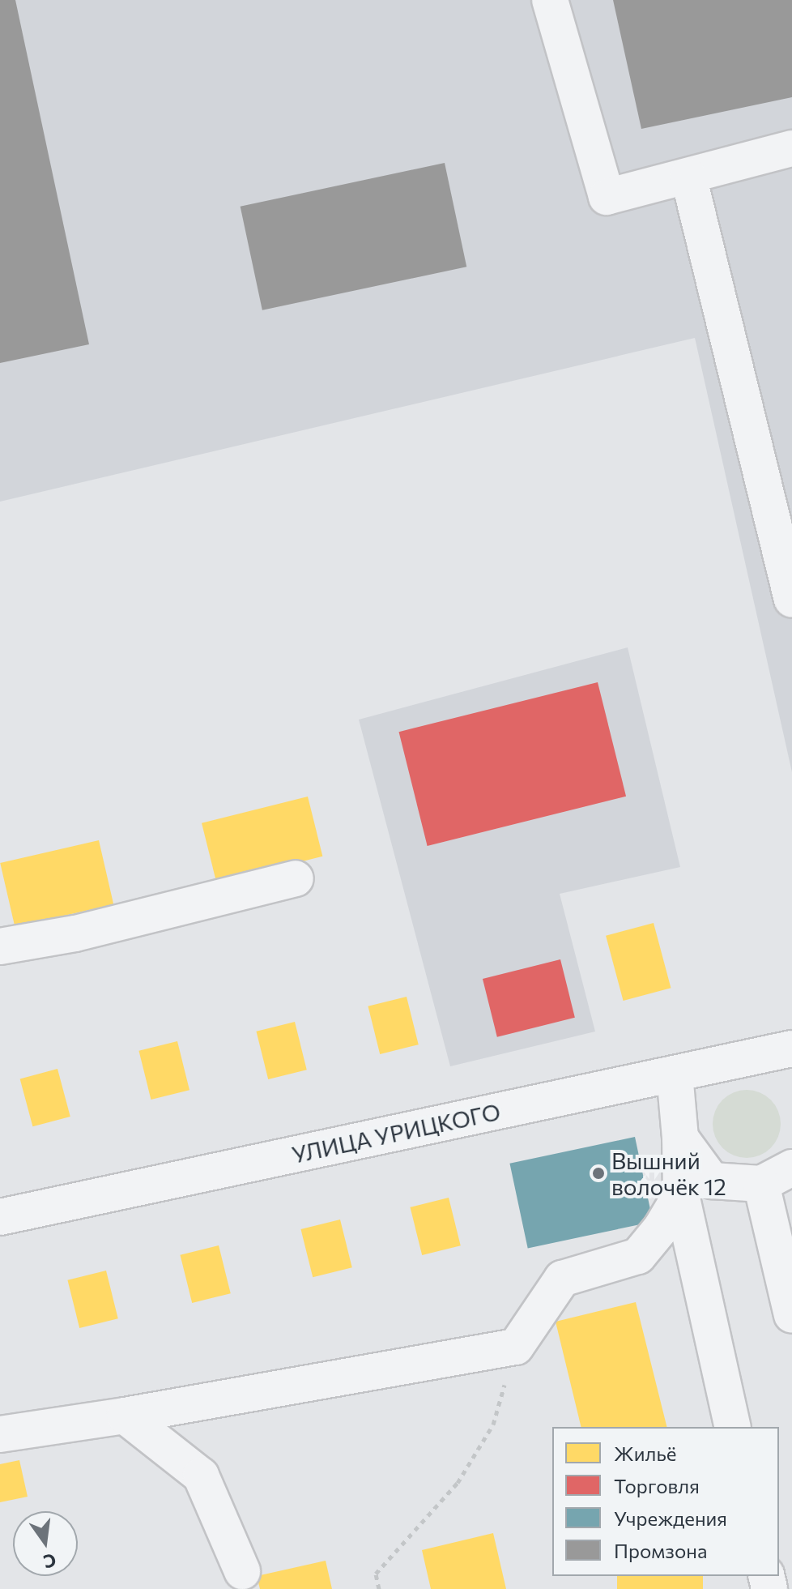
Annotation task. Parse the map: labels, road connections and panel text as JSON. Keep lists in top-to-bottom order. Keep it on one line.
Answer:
{"streets":{"street":["УЛИЦА УРИЦКОГО"]},"places":["Вышний волочёк 12"],"legend":["Жильё","Торговля","Учреждения","Промзона"],"north":"bottom"}
